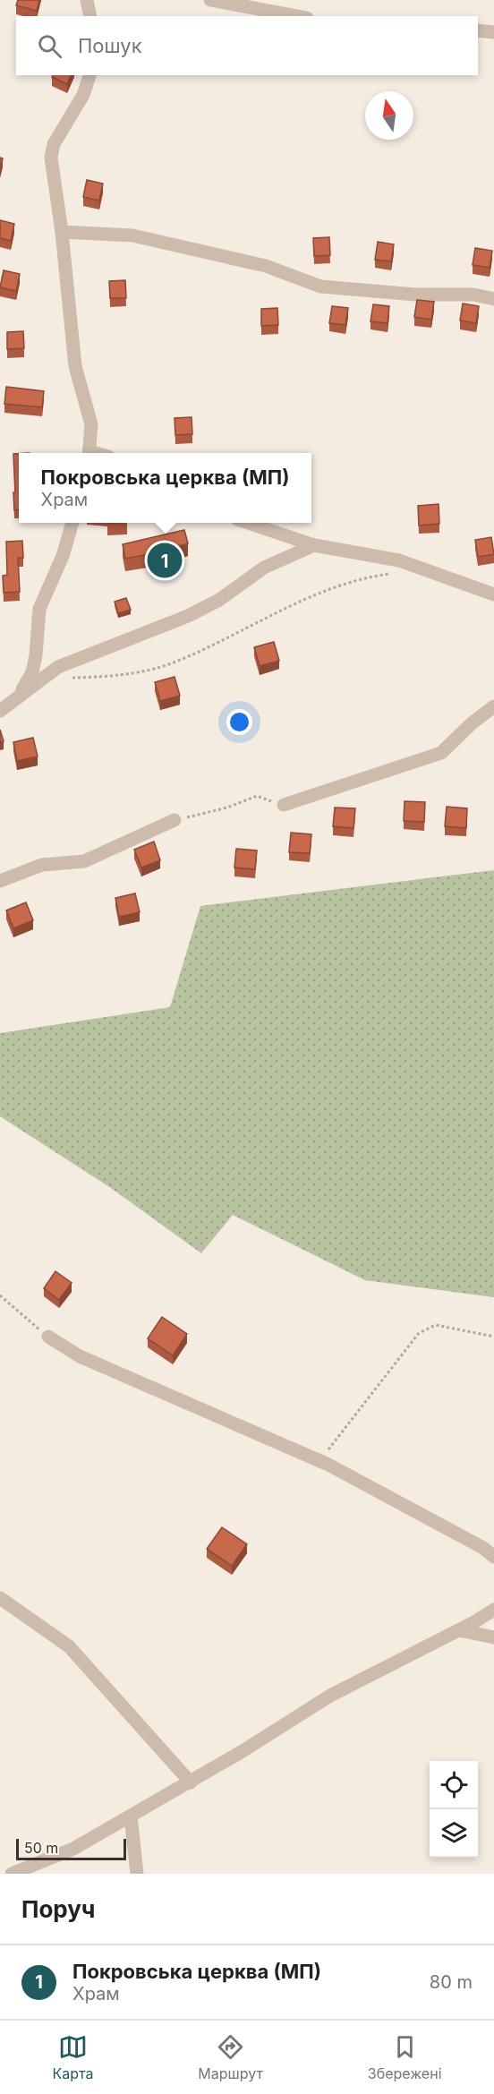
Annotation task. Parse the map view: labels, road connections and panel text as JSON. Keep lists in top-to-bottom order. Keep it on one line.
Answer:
{"scale_bar":"50 m","north":"top","page":{"search":"Пошук","popup":["Покровська церква (МП)","Храм"],"pins":"1","scale":"50 m","heading":"Поруч","list":[{"mark":"1","name":"Покровська церква (МП)","note":"Храм","value":"80 m"}],"nav":["Карта","Маршрут","Збережені"]}}
